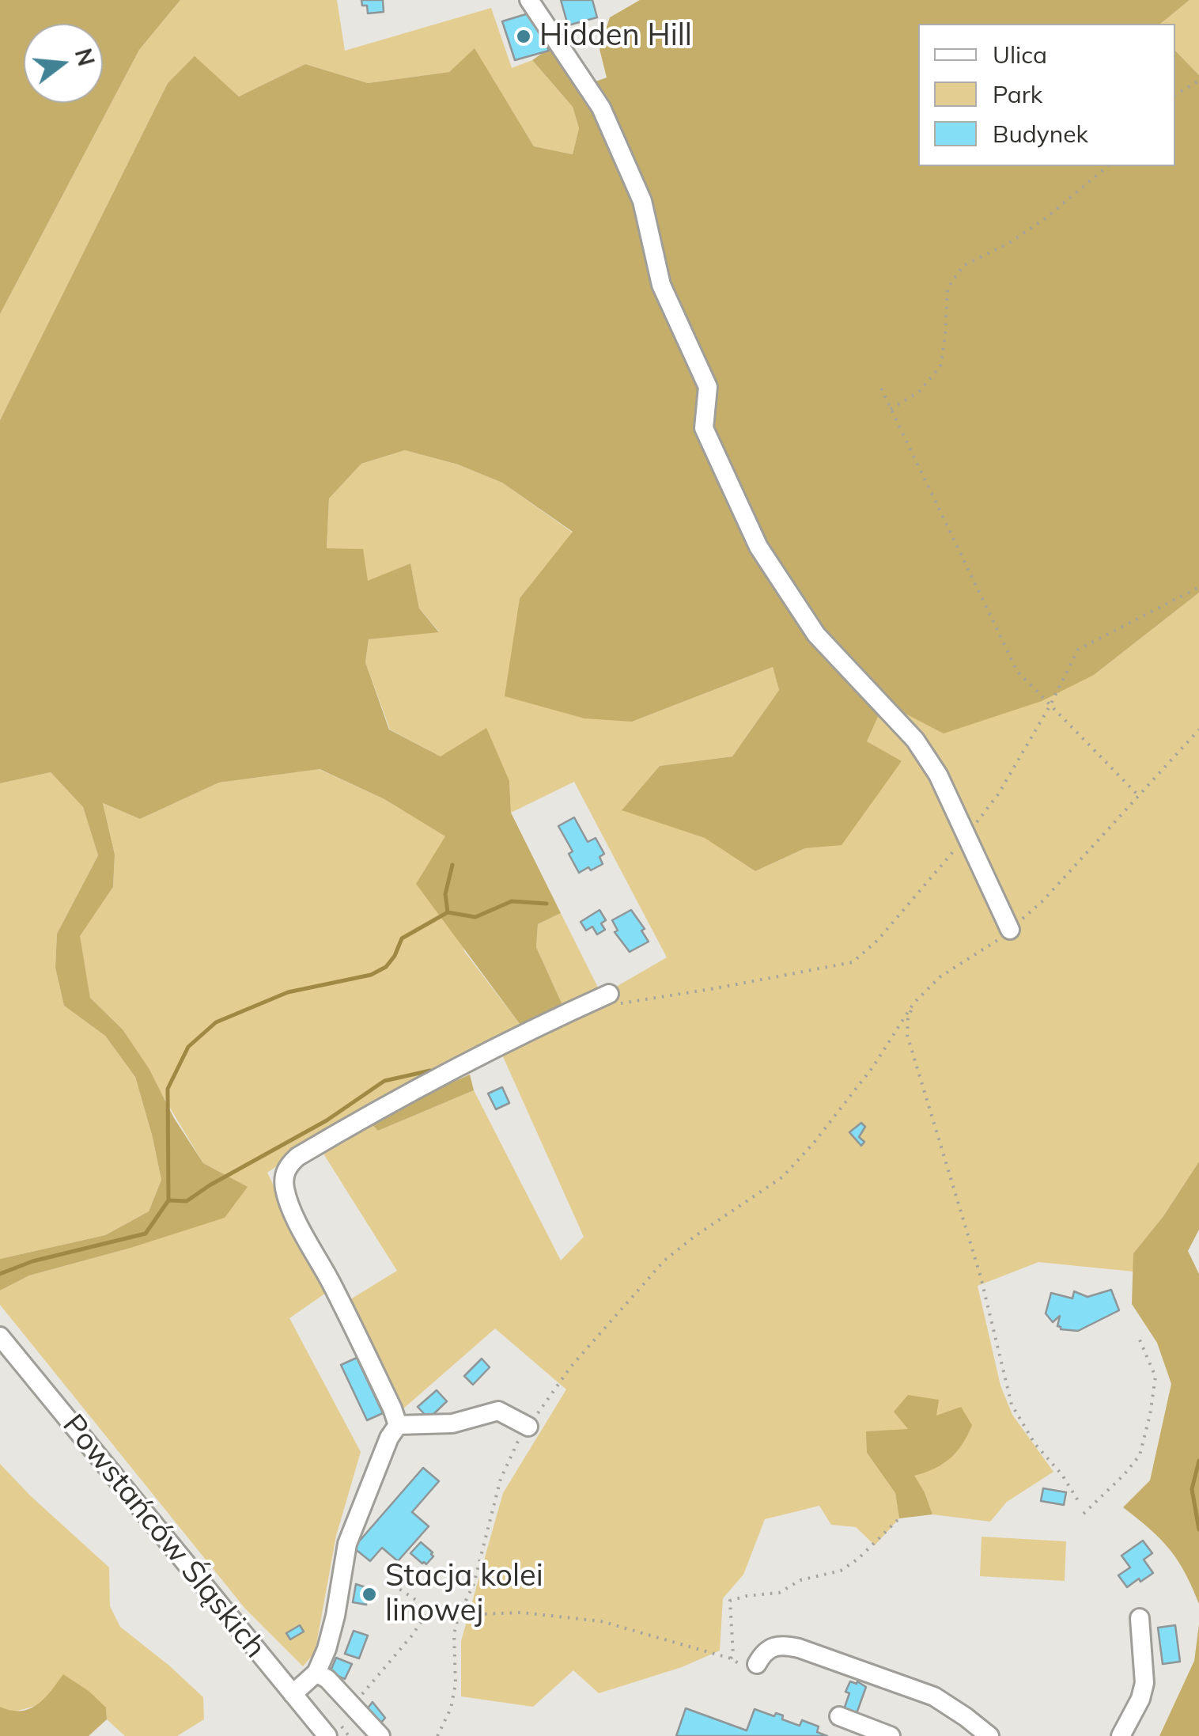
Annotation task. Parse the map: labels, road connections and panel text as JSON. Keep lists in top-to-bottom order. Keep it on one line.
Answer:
{"streets":{"street":["Powstańców Śląskich"]},"places":["Hidden Hill","Stacja kolei linowej"],"legend":["Ulica","Park","Budynek"],"north":"right"}
